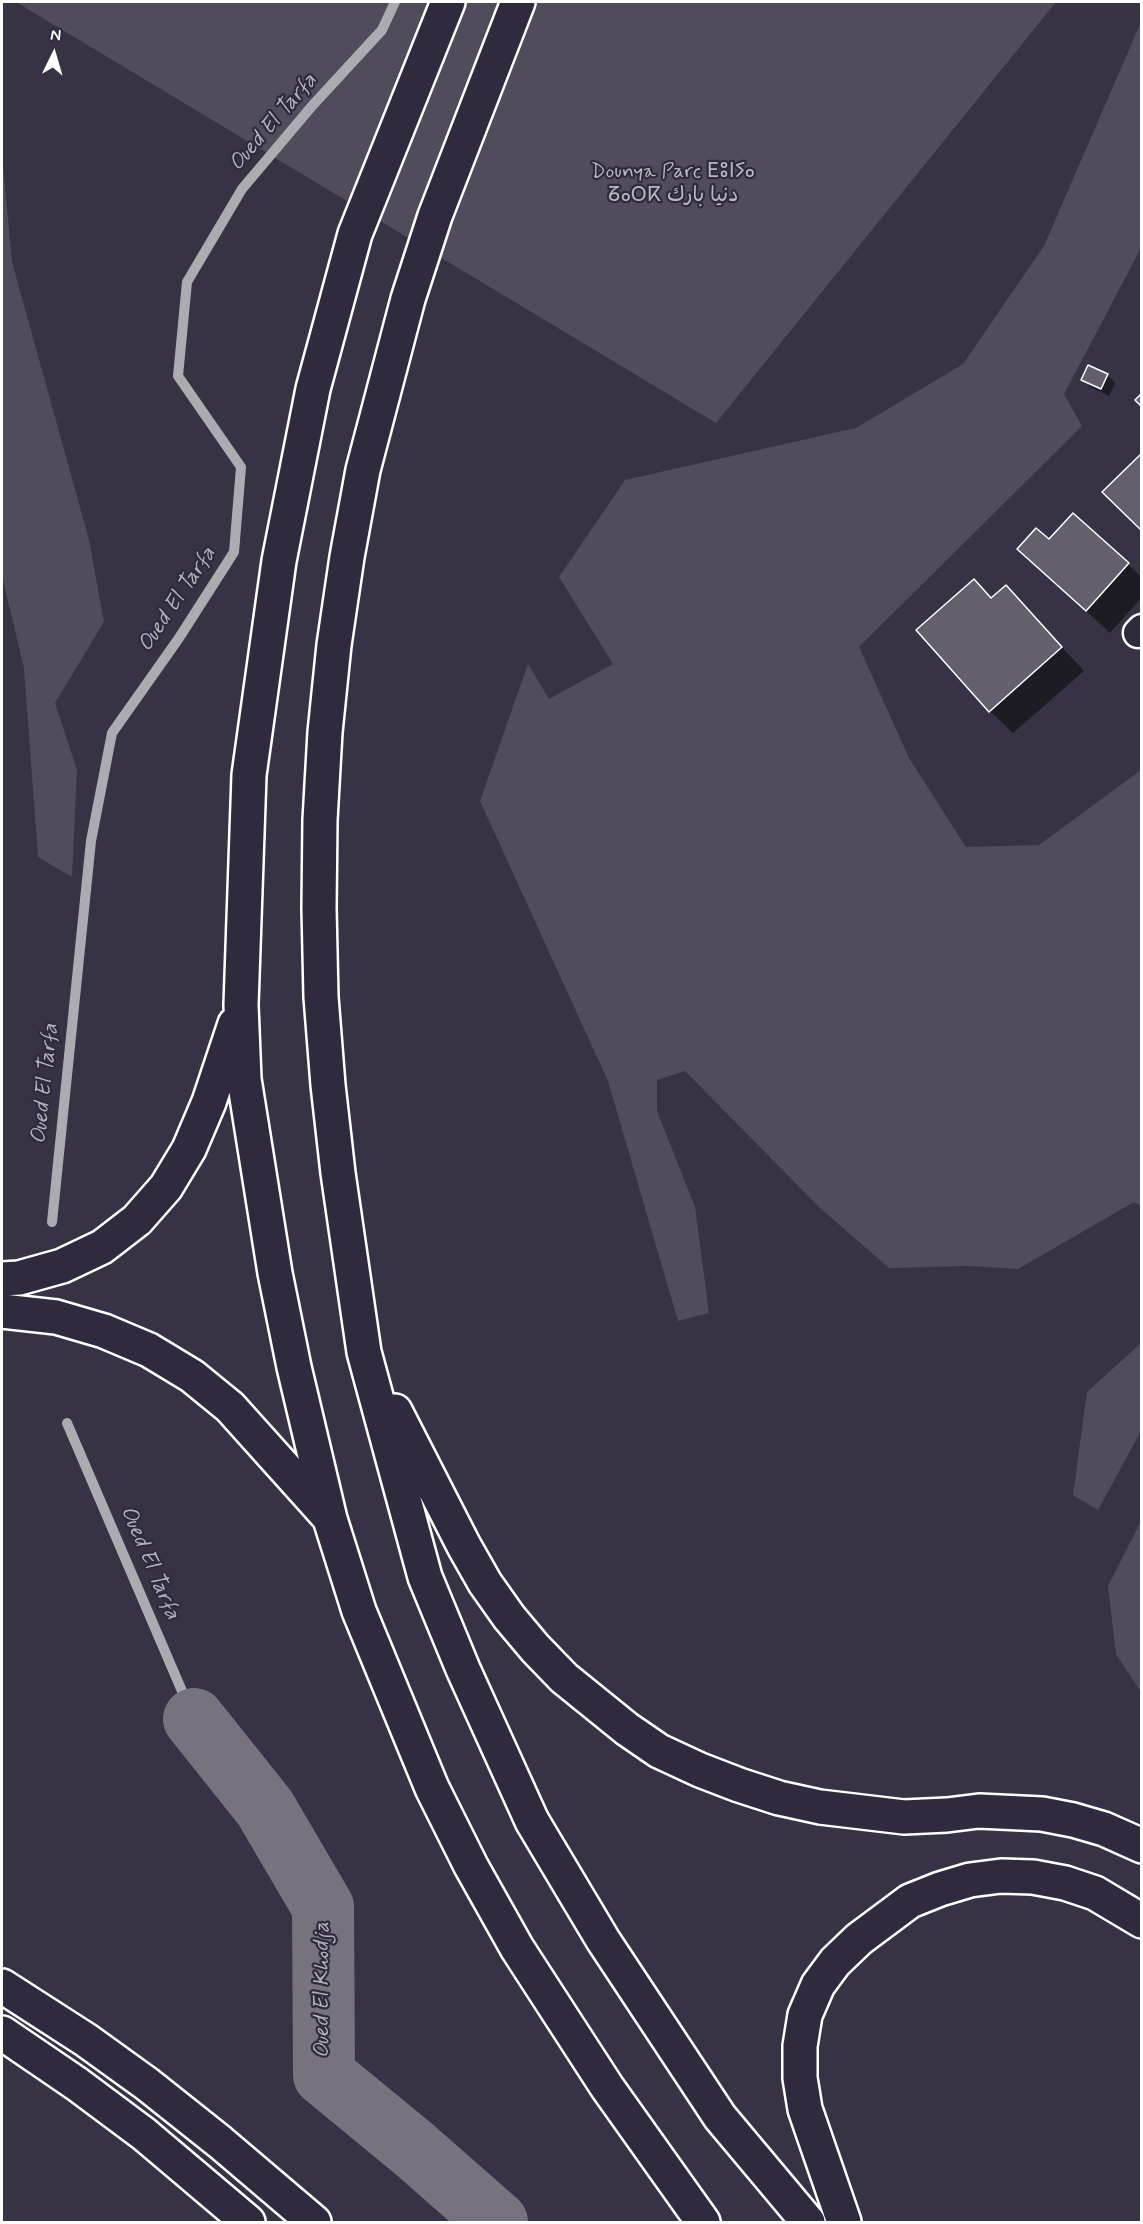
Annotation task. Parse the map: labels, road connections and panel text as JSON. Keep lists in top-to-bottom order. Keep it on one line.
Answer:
{"water":["Oued El Tarfa","Oued El Khodja"],"parks":["Dounya Parc ⴹⵓⵏⵢⴰ ⵒⴰⵔⴽ دنيا بارك"],"north":"top"}
